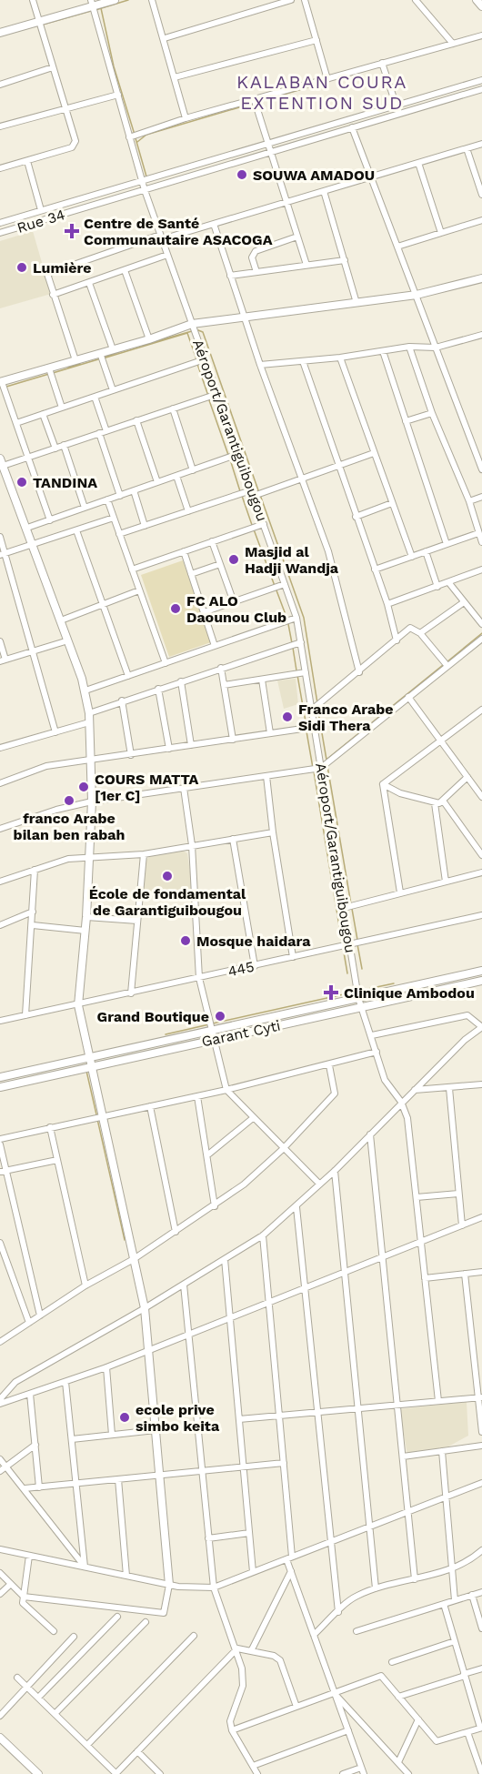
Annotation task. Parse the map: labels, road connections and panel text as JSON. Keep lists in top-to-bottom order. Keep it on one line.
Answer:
{"streets":{"main road":["Garant Cyti"],"street":["Rue 34","Aéroport/Garantiguibougou","445"]},"crossings":[["Rue 34","Aéroport/Garantiguibougou"],["Aéroport/Garantiguibougou","445"],["Aéroport/Garantiguibougou","Garant Cyti"]],"districts":["KALABAN COURA EXTENTION SUD"],"places":{"other":["SOUWA AMADOU","Lumière","TANDINA","Masjid al Hadji Wandja","FC ALO Daounou Club","Franco Arabe Sidi Thera","COURS MATTA [1er C]","franco Arabe bilan ben rabah","École de fondamental de Garantiguibougou","Mosque haidara","Grand Boutique","ecole prive simbo keita"],"health":["Centre de Santé Communautaire ASACOGA","Clinique Ambodou"]}}
